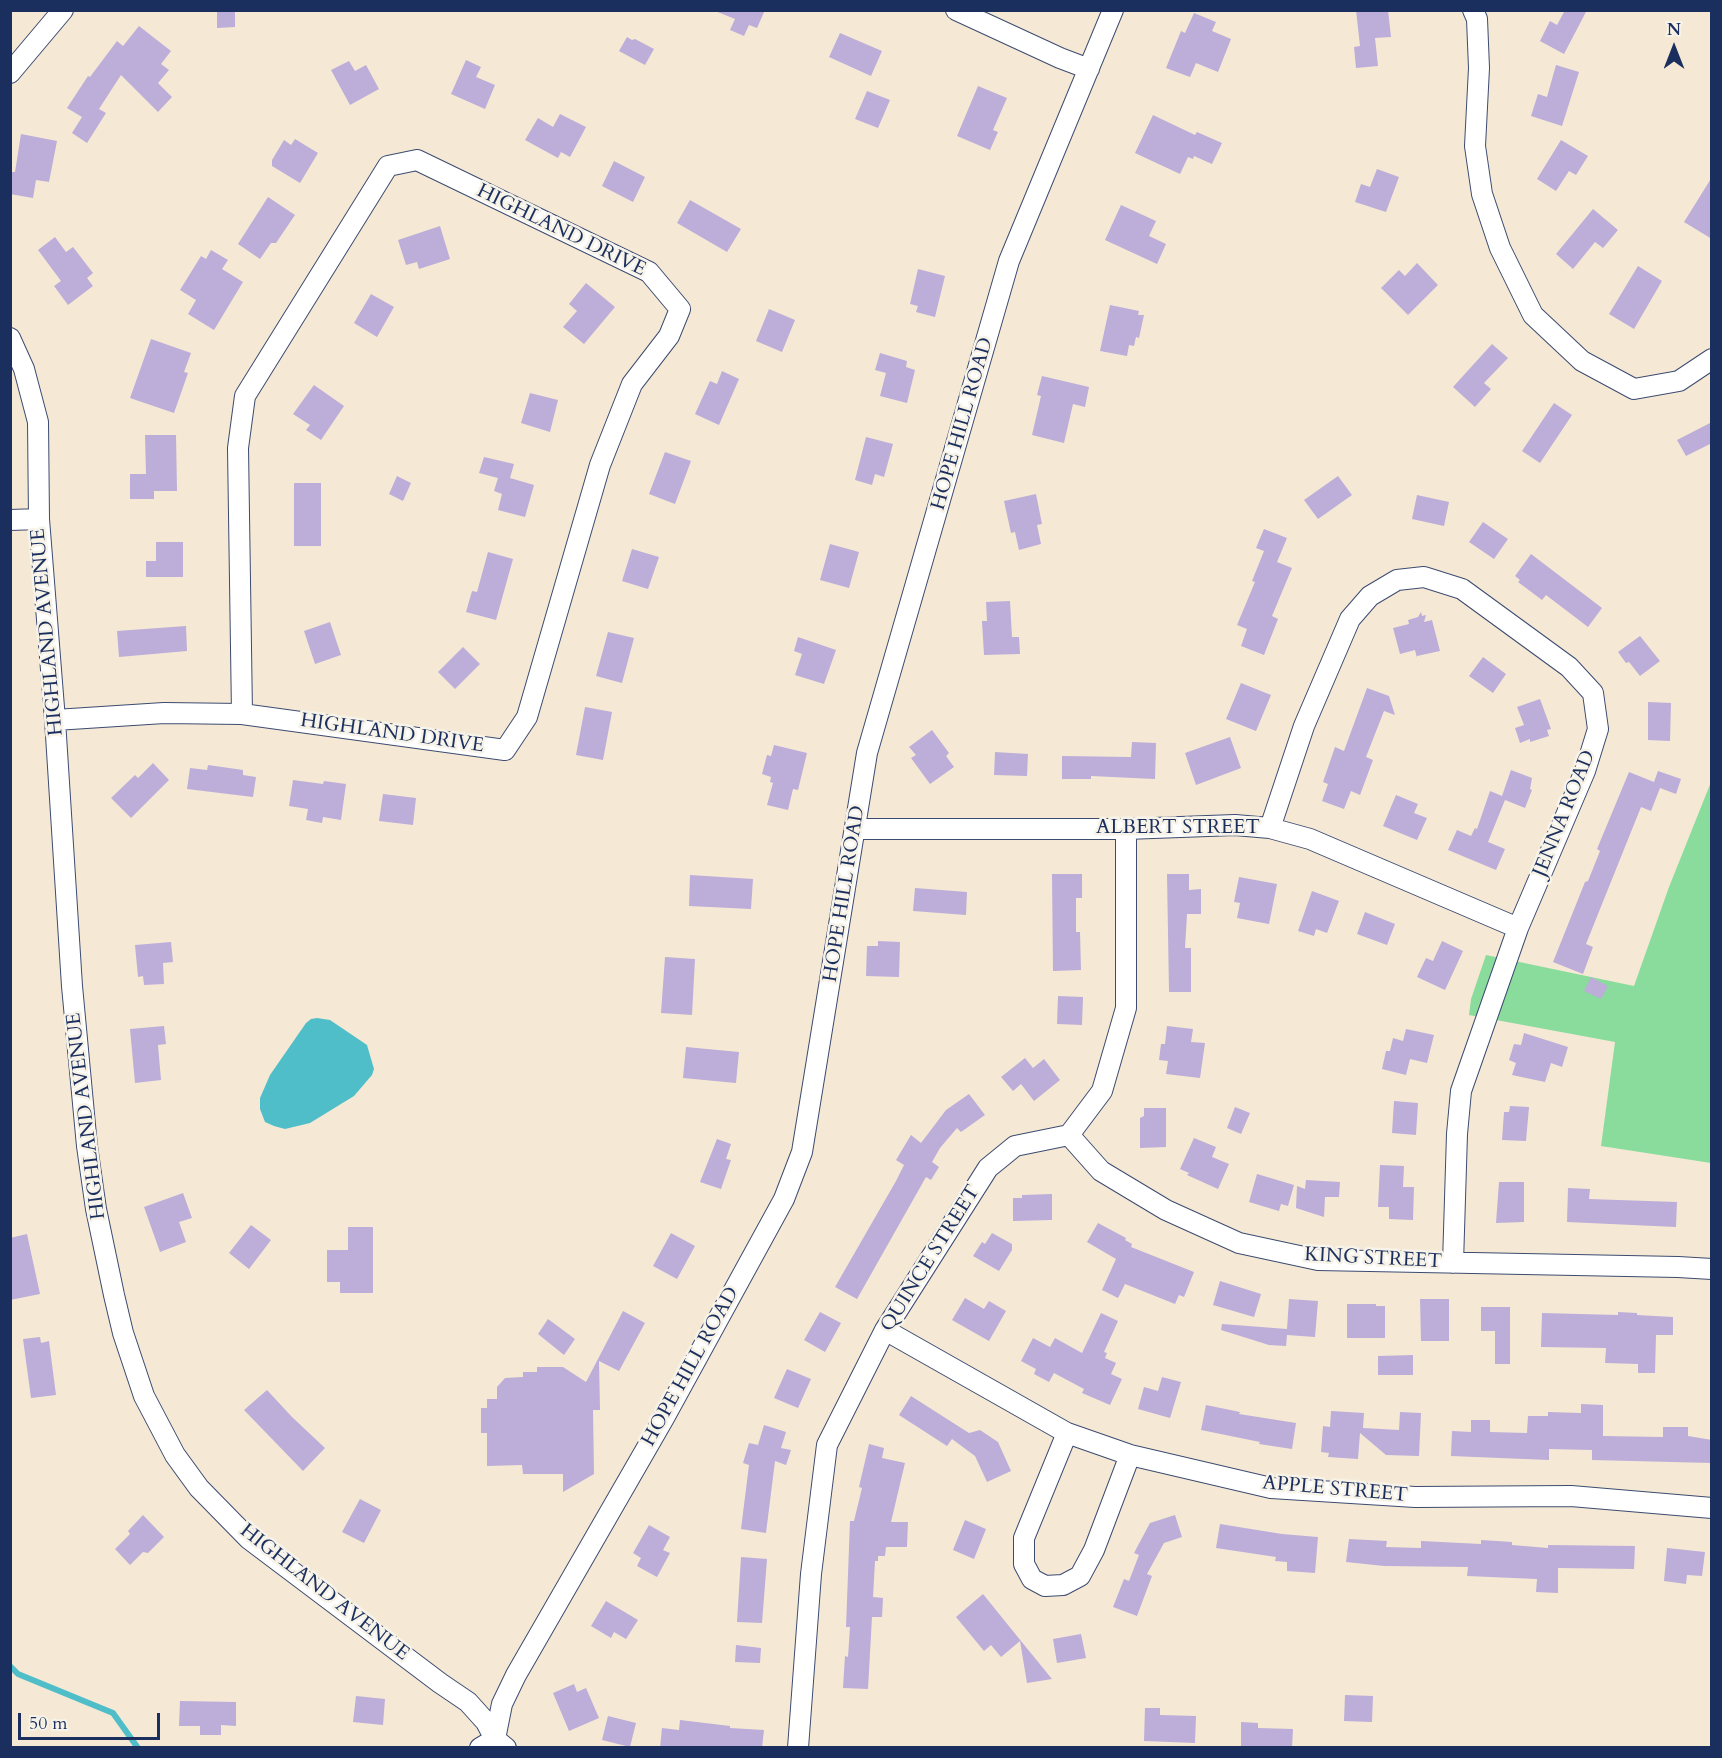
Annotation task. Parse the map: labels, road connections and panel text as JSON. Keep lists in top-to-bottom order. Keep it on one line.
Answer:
{"streets":{"street":["HIGHLAND DRIVE","HOPE HILL ROAD","HIGHLAND AVENUE","JENNA ROAD","ALBERT STREET","QUINCE STREET","KING STREET","APPLE STREET"]},"crossings":[["HIGHLAND DRIVE","HIGHLAND AVENUE"],["HOPE HILL ROAD","HIGHLAND AVENUE"],["HOPE HILL ROAD","ALBERT STREET"],["JENNA ROAD","ALBERT STREET"],["JENNA ROAD","KING STREET"],["QUINCE STREET","KING STREET"],["QUINCE STREET","APPLE STREET"]],"scale_bar":"50 m","north":"top"}
